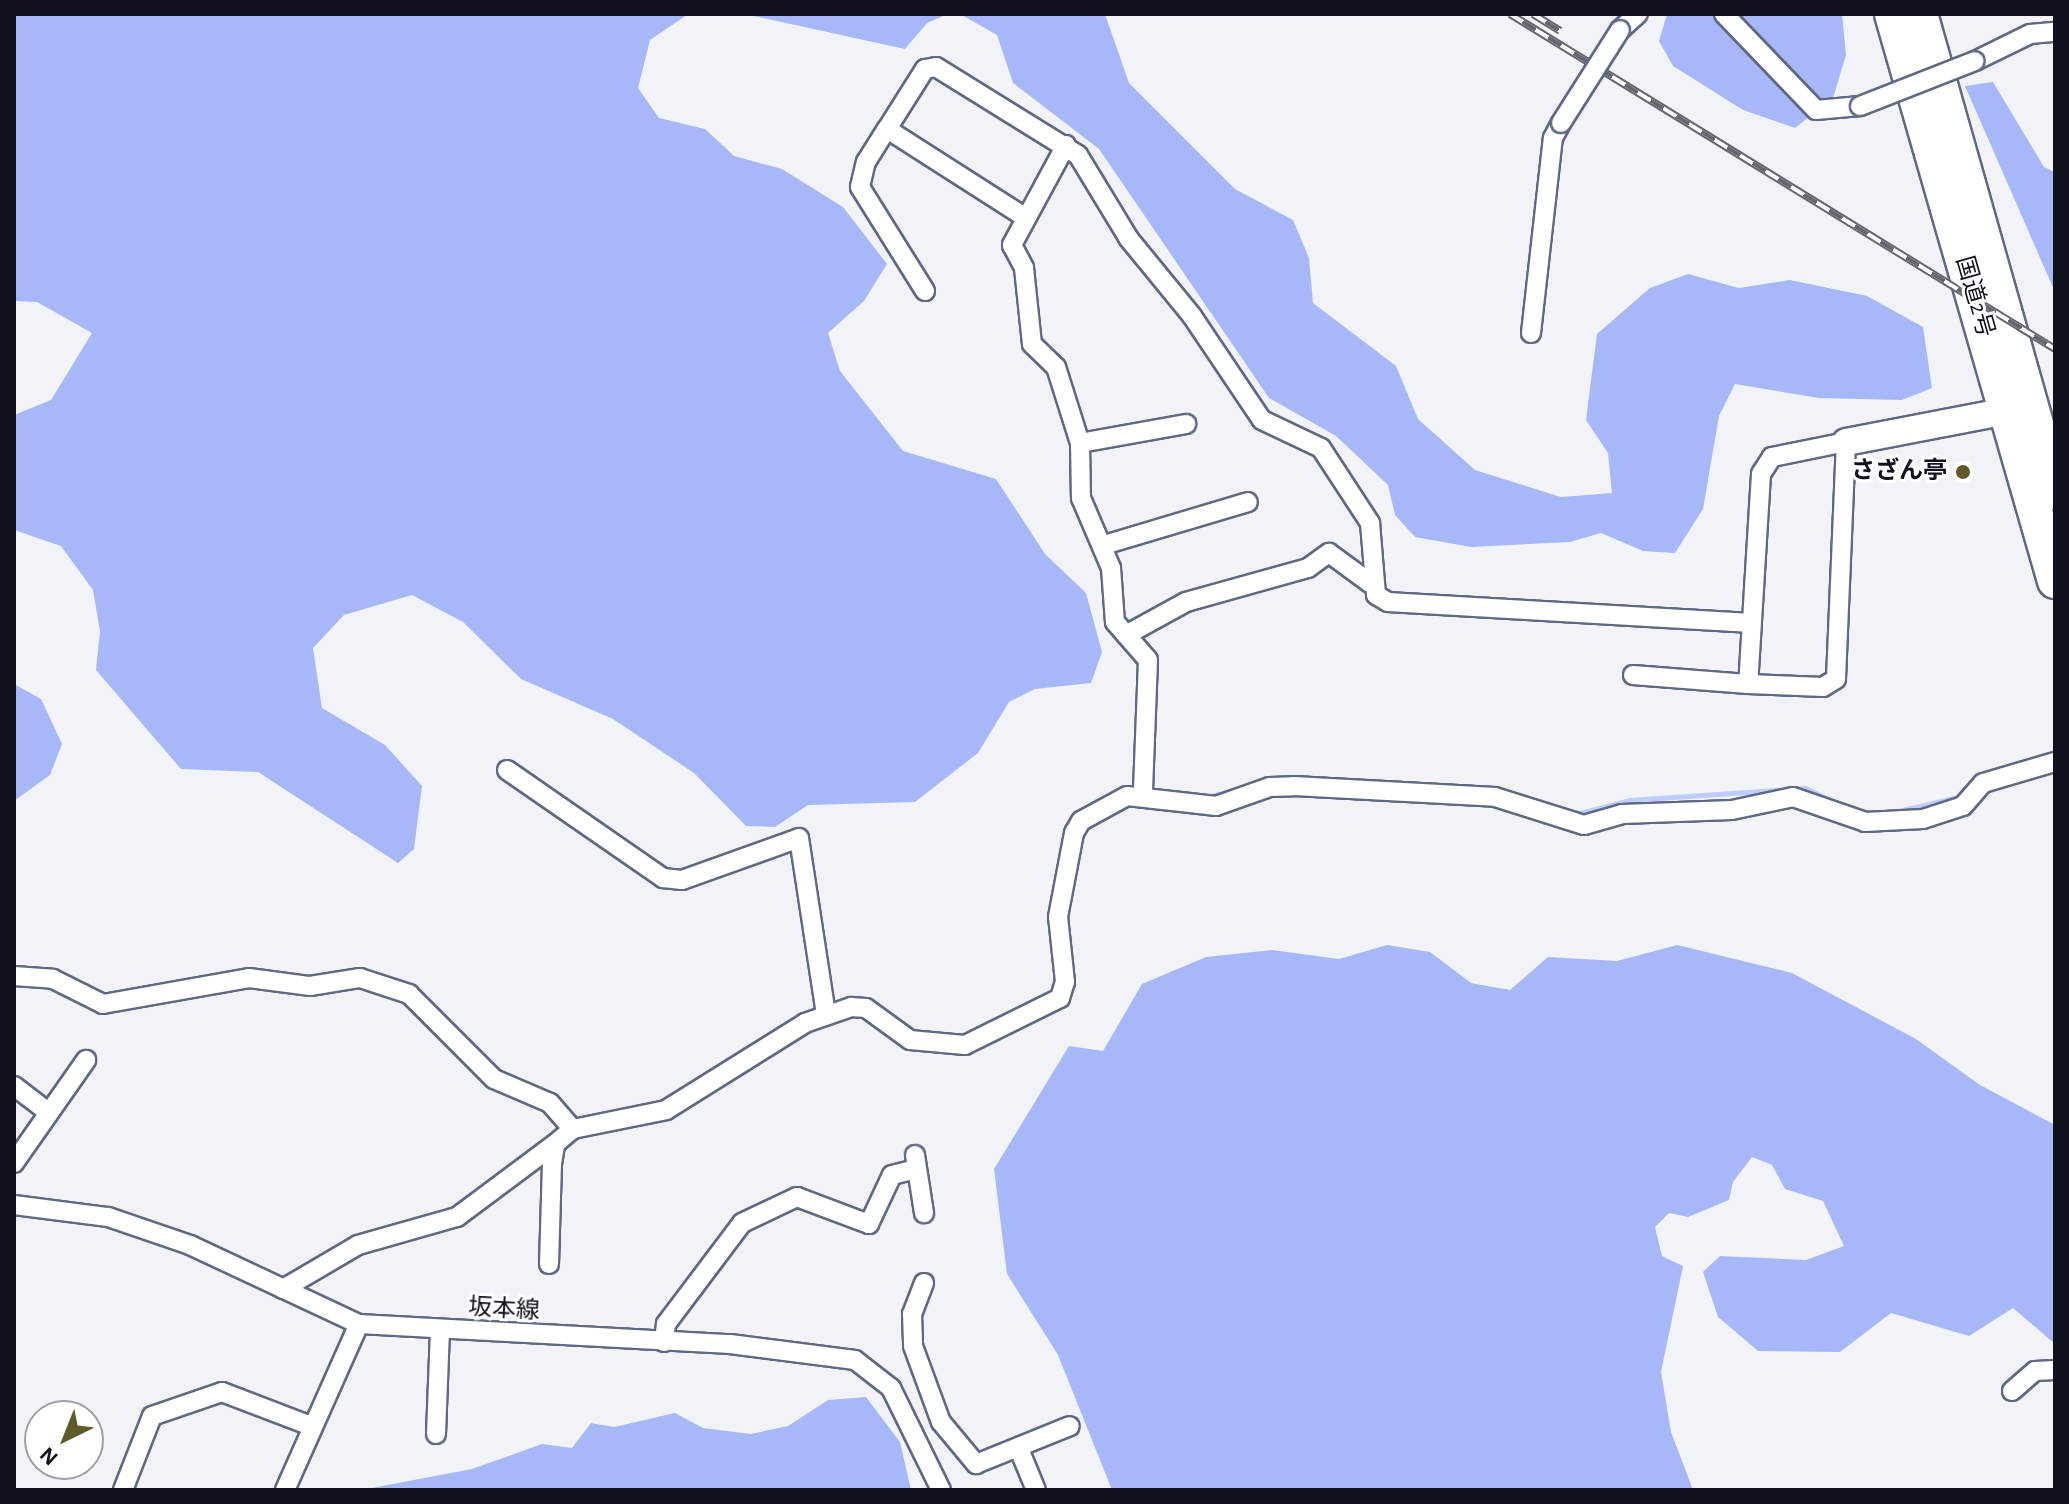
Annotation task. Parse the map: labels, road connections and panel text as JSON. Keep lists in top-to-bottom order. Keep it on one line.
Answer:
{"streets":{"highway":["国道2号"],"street":["坂本線"]},"places":["さざん亭"],"north":"bottom left"}
